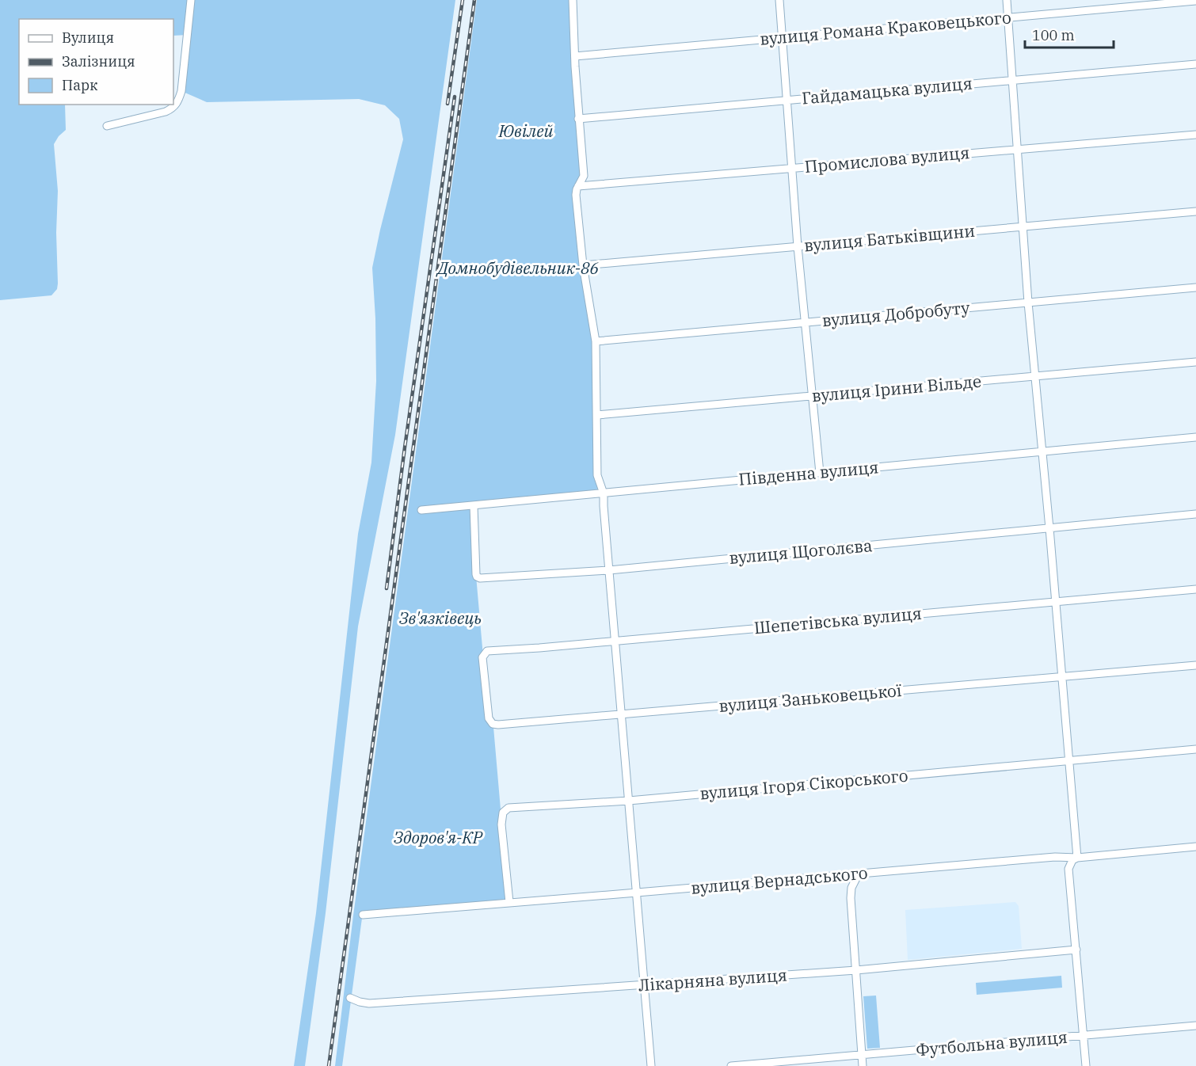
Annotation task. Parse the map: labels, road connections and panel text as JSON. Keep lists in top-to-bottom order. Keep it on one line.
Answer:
{"streets":{"street":["вулиця Романа Краковецького","Гайдамацька вулиця","Промислова вулиця","вулиця Батьківщини","вулиця Добробуту","вулиця Ірини Вільде","Південна вулиця","вулиця Щоголєва","Шепетівська вулиця","вулиця Заньковецької","вулиця Ігоря Сікорського","вулиця Вернадського","Лікарняна вулиця","Футбольна вулиця"]},"crossings":[["Південна вулиця","вулиця Щоголєва"],["Шепетівська вулиця","вулиця Заньковецької"],["вулиця Ігоря Сікорського","вулиця Вернадського"]],"parks":["Ювілей","Домнобудівельник-86","Зв'язківець","Здоров'я-КР"],"legend":["Вулиця","Залізниця","Парк"],"scale_bar":"100 m"}
